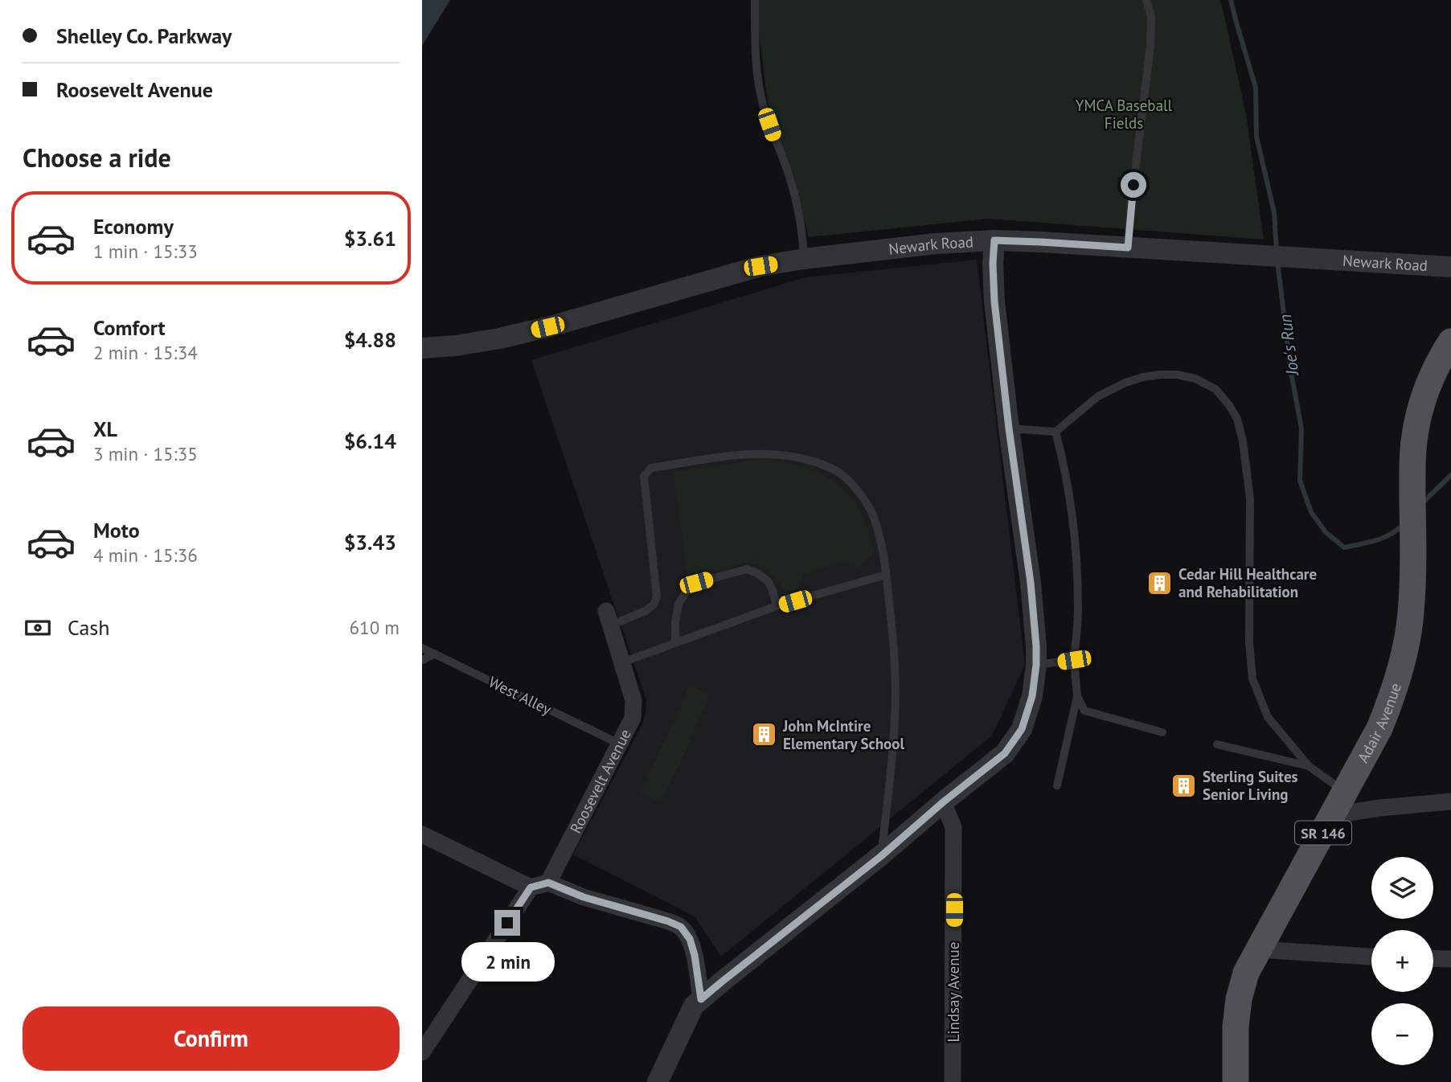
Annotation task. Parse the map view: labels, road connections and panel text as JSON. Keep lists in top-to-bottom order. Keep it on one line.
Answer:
{"streets":{"main road":["Adair Avenue","SR 146"],"street":["Newark Road","Roosevelt Avenue","Lindsay Avenue"],"lane":["West Alley"]},"crossings":[["West Alley","Roosevelt Avenue"]],"water":["Joe's Run"],"parks":["YMCA Baseball Fields"],"places":{"building":["Cedar Hill Healthcare and Rehabilitation","John McIntire Elementary School","Sterling Suites Senior Living"]},"page":{"banner":["Shelley Co. Parkway","Roosevelt Avenue"],"heading":"Choose a ride","list":[{"name":"Economy","note":"1 min · 15:33","value":"$3.61"},{"name":"Comfort","note":"2 min · 15:34","value":"$4.88"},{"name":"XL","note":"3 min · 15:35","value":"$6.14"},{"name":"Moto","note":"4 min · 15:36","value":"$3.43"}],"pay":["Cash","610 m"],"map_buttons":["+","−"],"bubble":"2 min","buttons":"Confirm"}}
